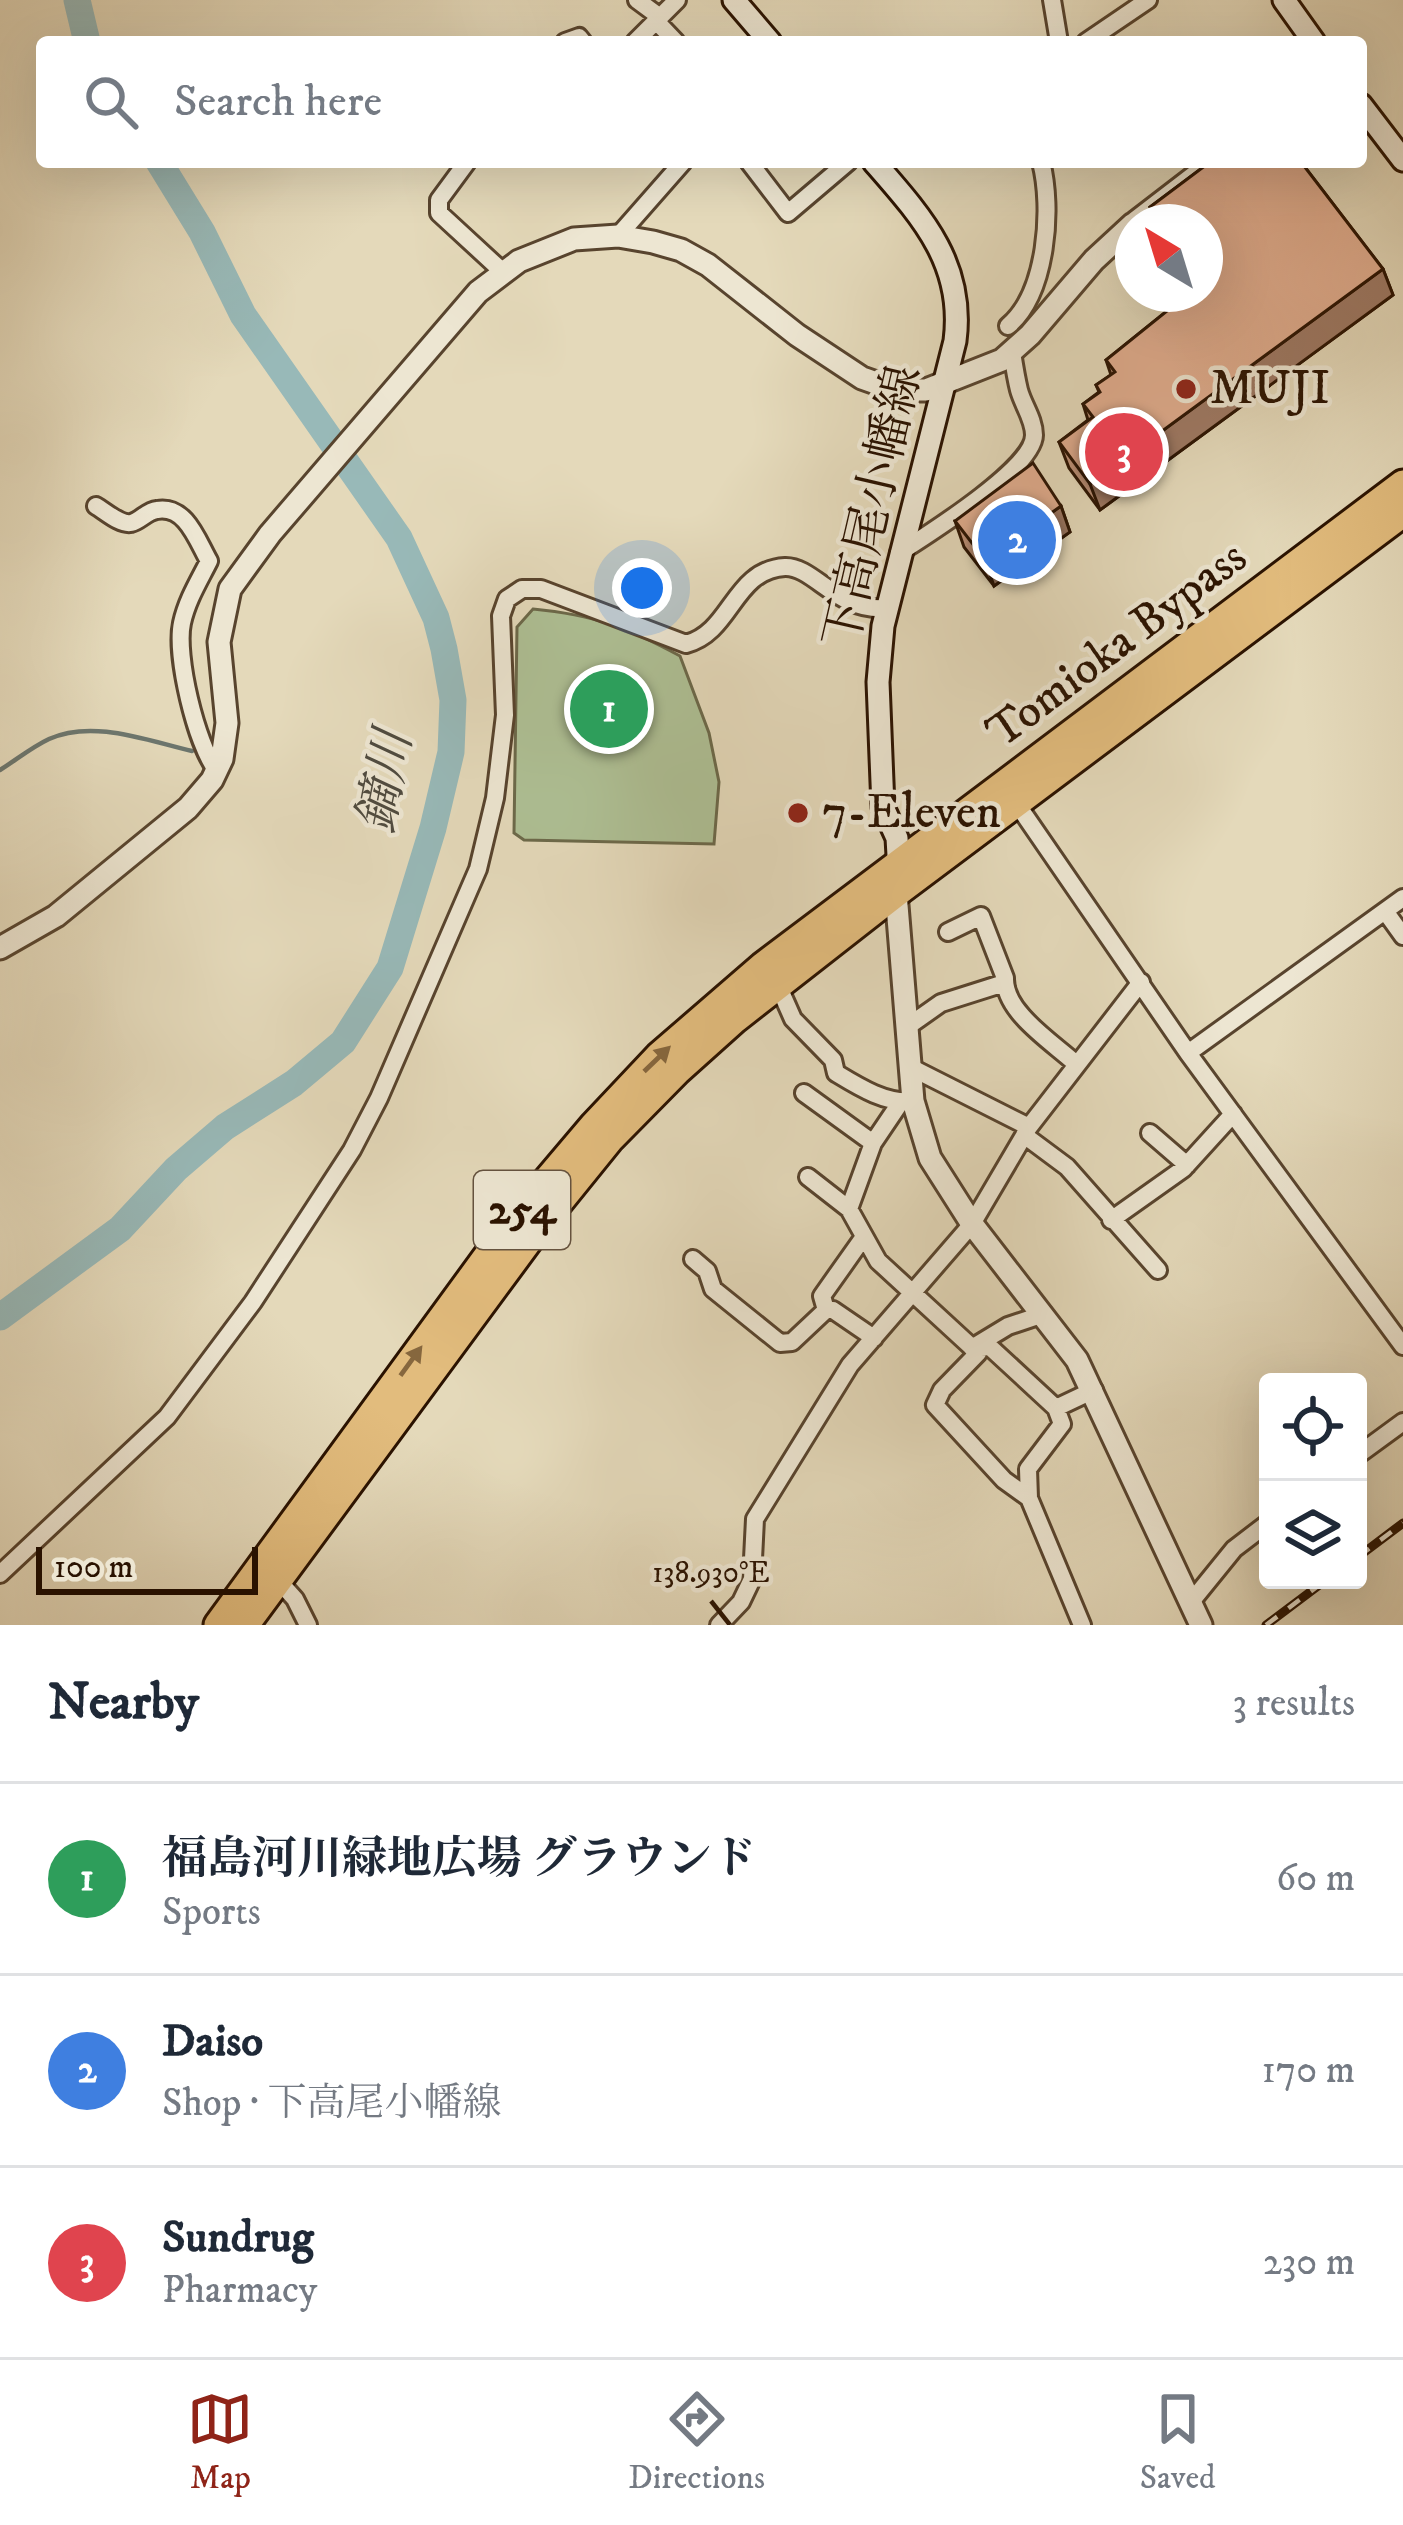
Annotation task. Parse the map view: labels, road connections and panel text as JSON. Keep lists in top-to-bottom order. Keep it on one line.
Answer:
{"streets":{"highway":["Tomioka Bypass","254"],"street":["下高尾小幡線"]},"crossings":[["下高尾小幡線","Tomioka Bypass"]],"water":["鏑川"],"places":["MUJI","7-Eleven"],"scale_bar":"100 m","north":"top left","page":{"search":"Search here","pins":["3","2","1"],"scale":"100 m","heading":["Nearby","3 results"],"list":[{"mark":"1","name":"福島河川緑地広場 グラウンド","note":"Sports","value":"60 m"},{"mark":"2","name":"Daiso","note":"Shop · 下高尾小幡線","value":"170 m"},{"mark":"3","name":"Sundrug","note":"Pharmacy","value":"230 m"}],"nav":["Map","Directions","Saved"]},"coordinates":["138.930°E"]}
